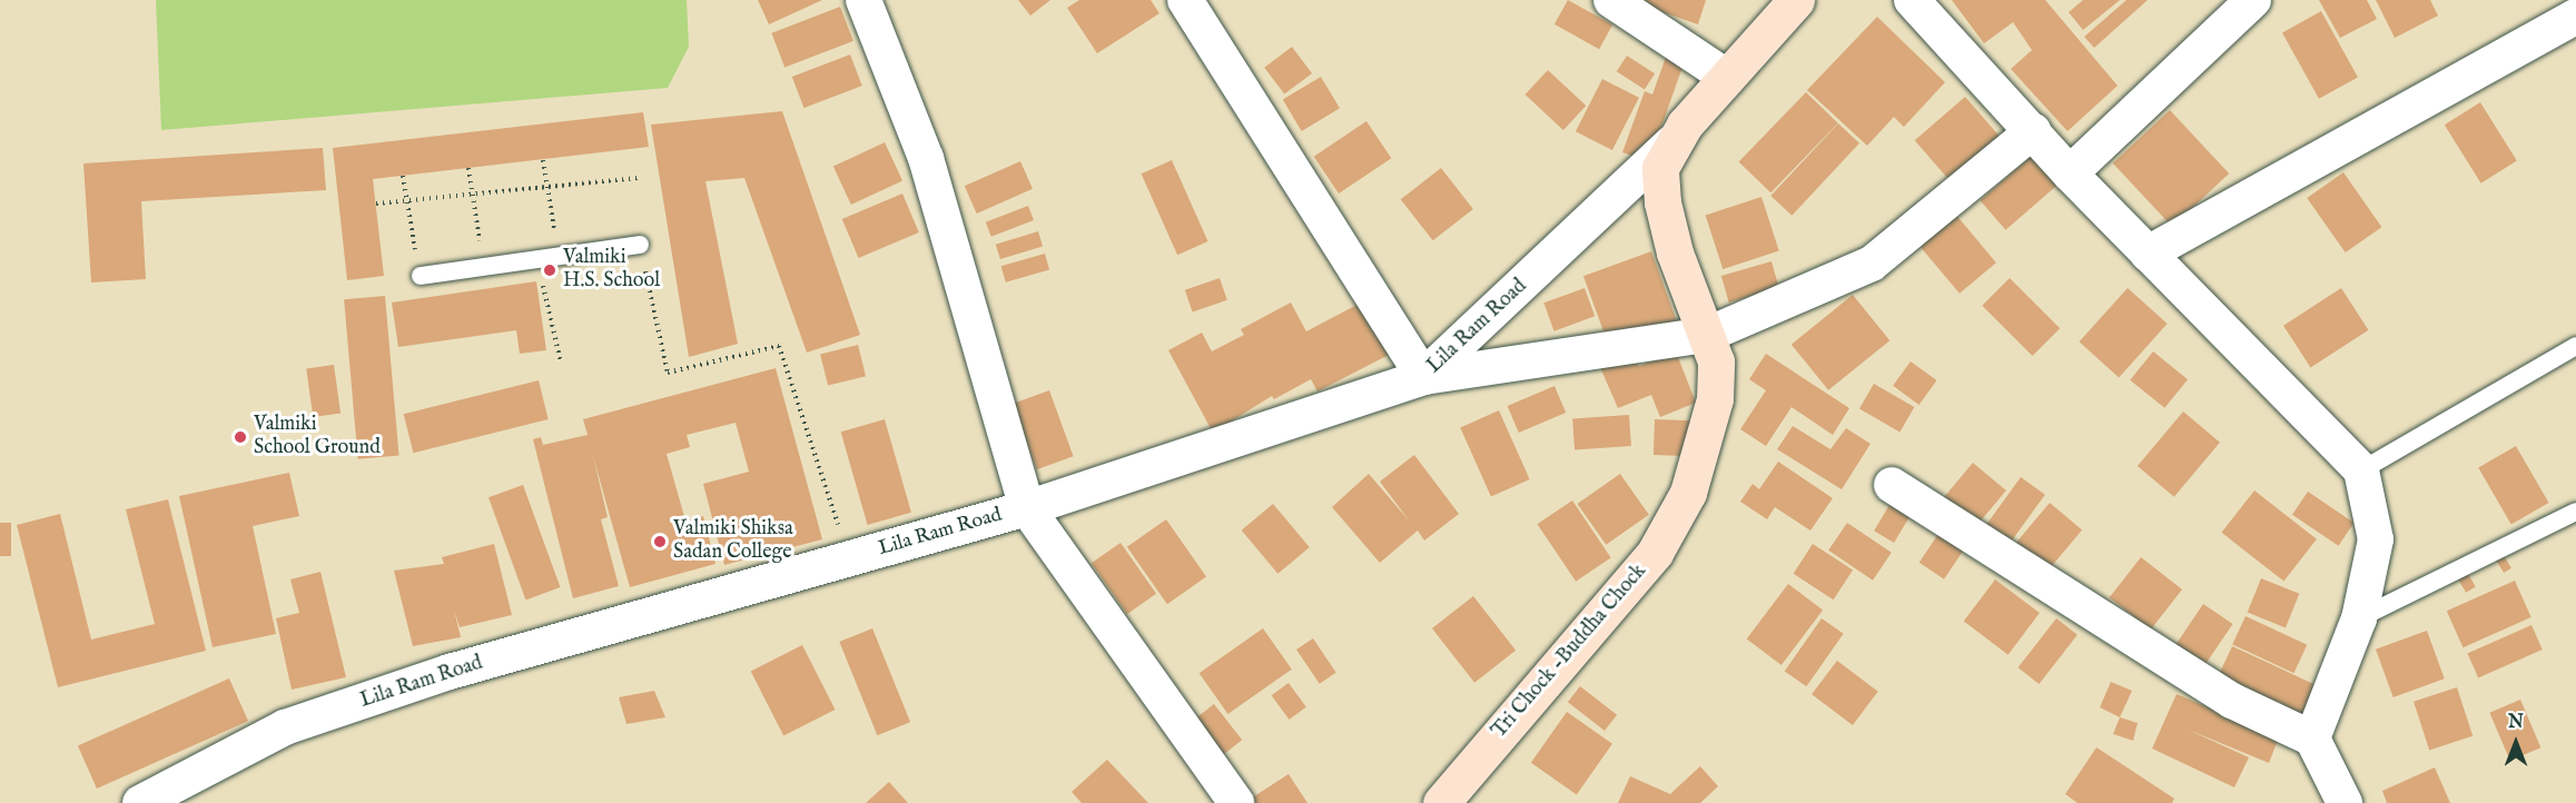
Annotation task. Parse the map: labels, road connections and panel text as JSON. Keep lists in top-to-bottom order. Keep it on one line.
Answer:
{"streets":{"street":["Lila Ram Road","Tri Chock -Buddha Chock"]},"crossings":[["Lila Ram Road","Tri Chock -Buddha Chock"]],"places":["Valmiki H.S. School","Valmiki School Ground","Valmiki Shiksa Sadan College"],"north":"top"}
